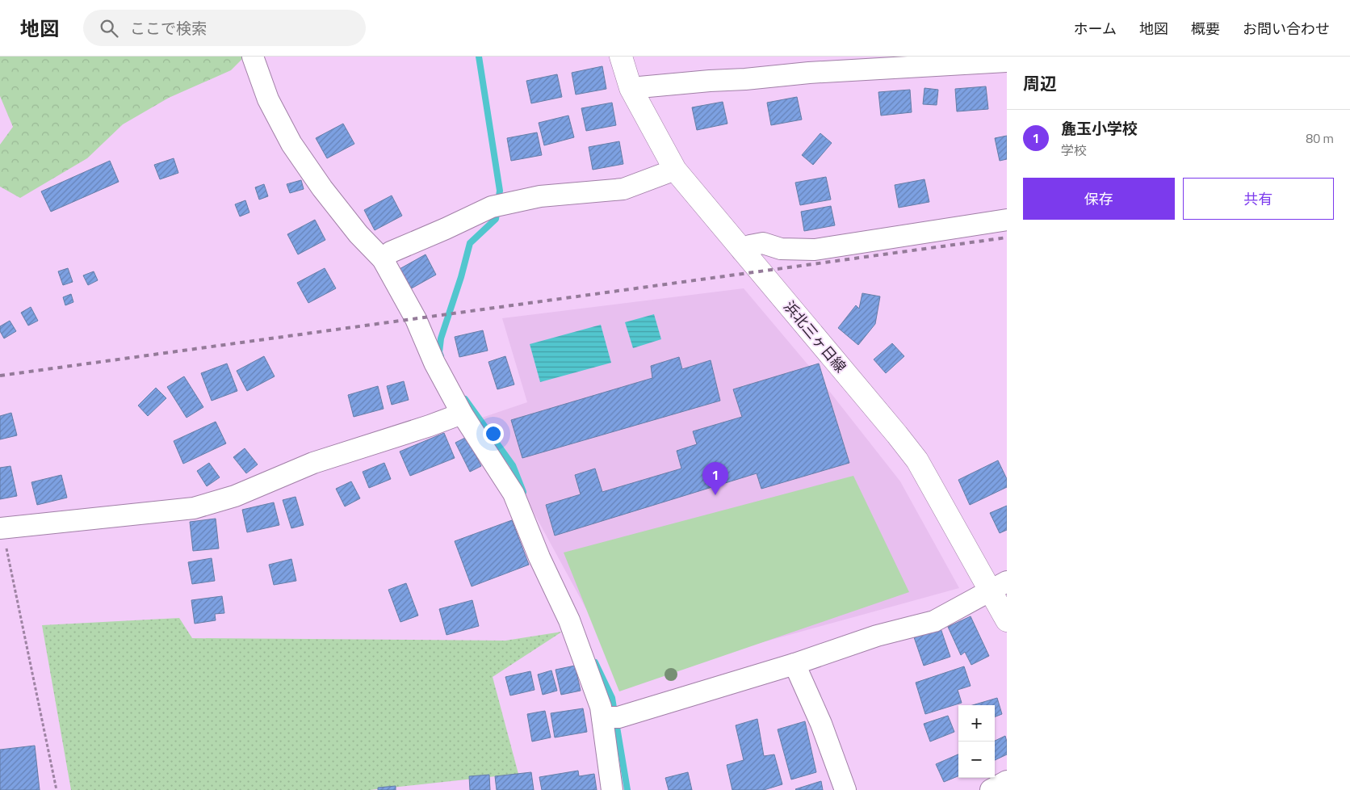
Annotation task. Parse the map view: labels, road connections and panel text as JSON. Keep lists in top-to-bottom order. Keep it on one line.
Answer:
{"streets":{"main road":["浜北三ヶ日線"]},"page":{"header":"地図","search":"ここで検索","nav":["ホーム","地図","概要","お問い合わせ"],"heading":"周辺","list":[{"mark":"1","name":"麁玉小学校","note":"学校","value":"80 m"}],"buttons":["保存","共有"],"pins":"1","map_buttons":["+","−"]}}
